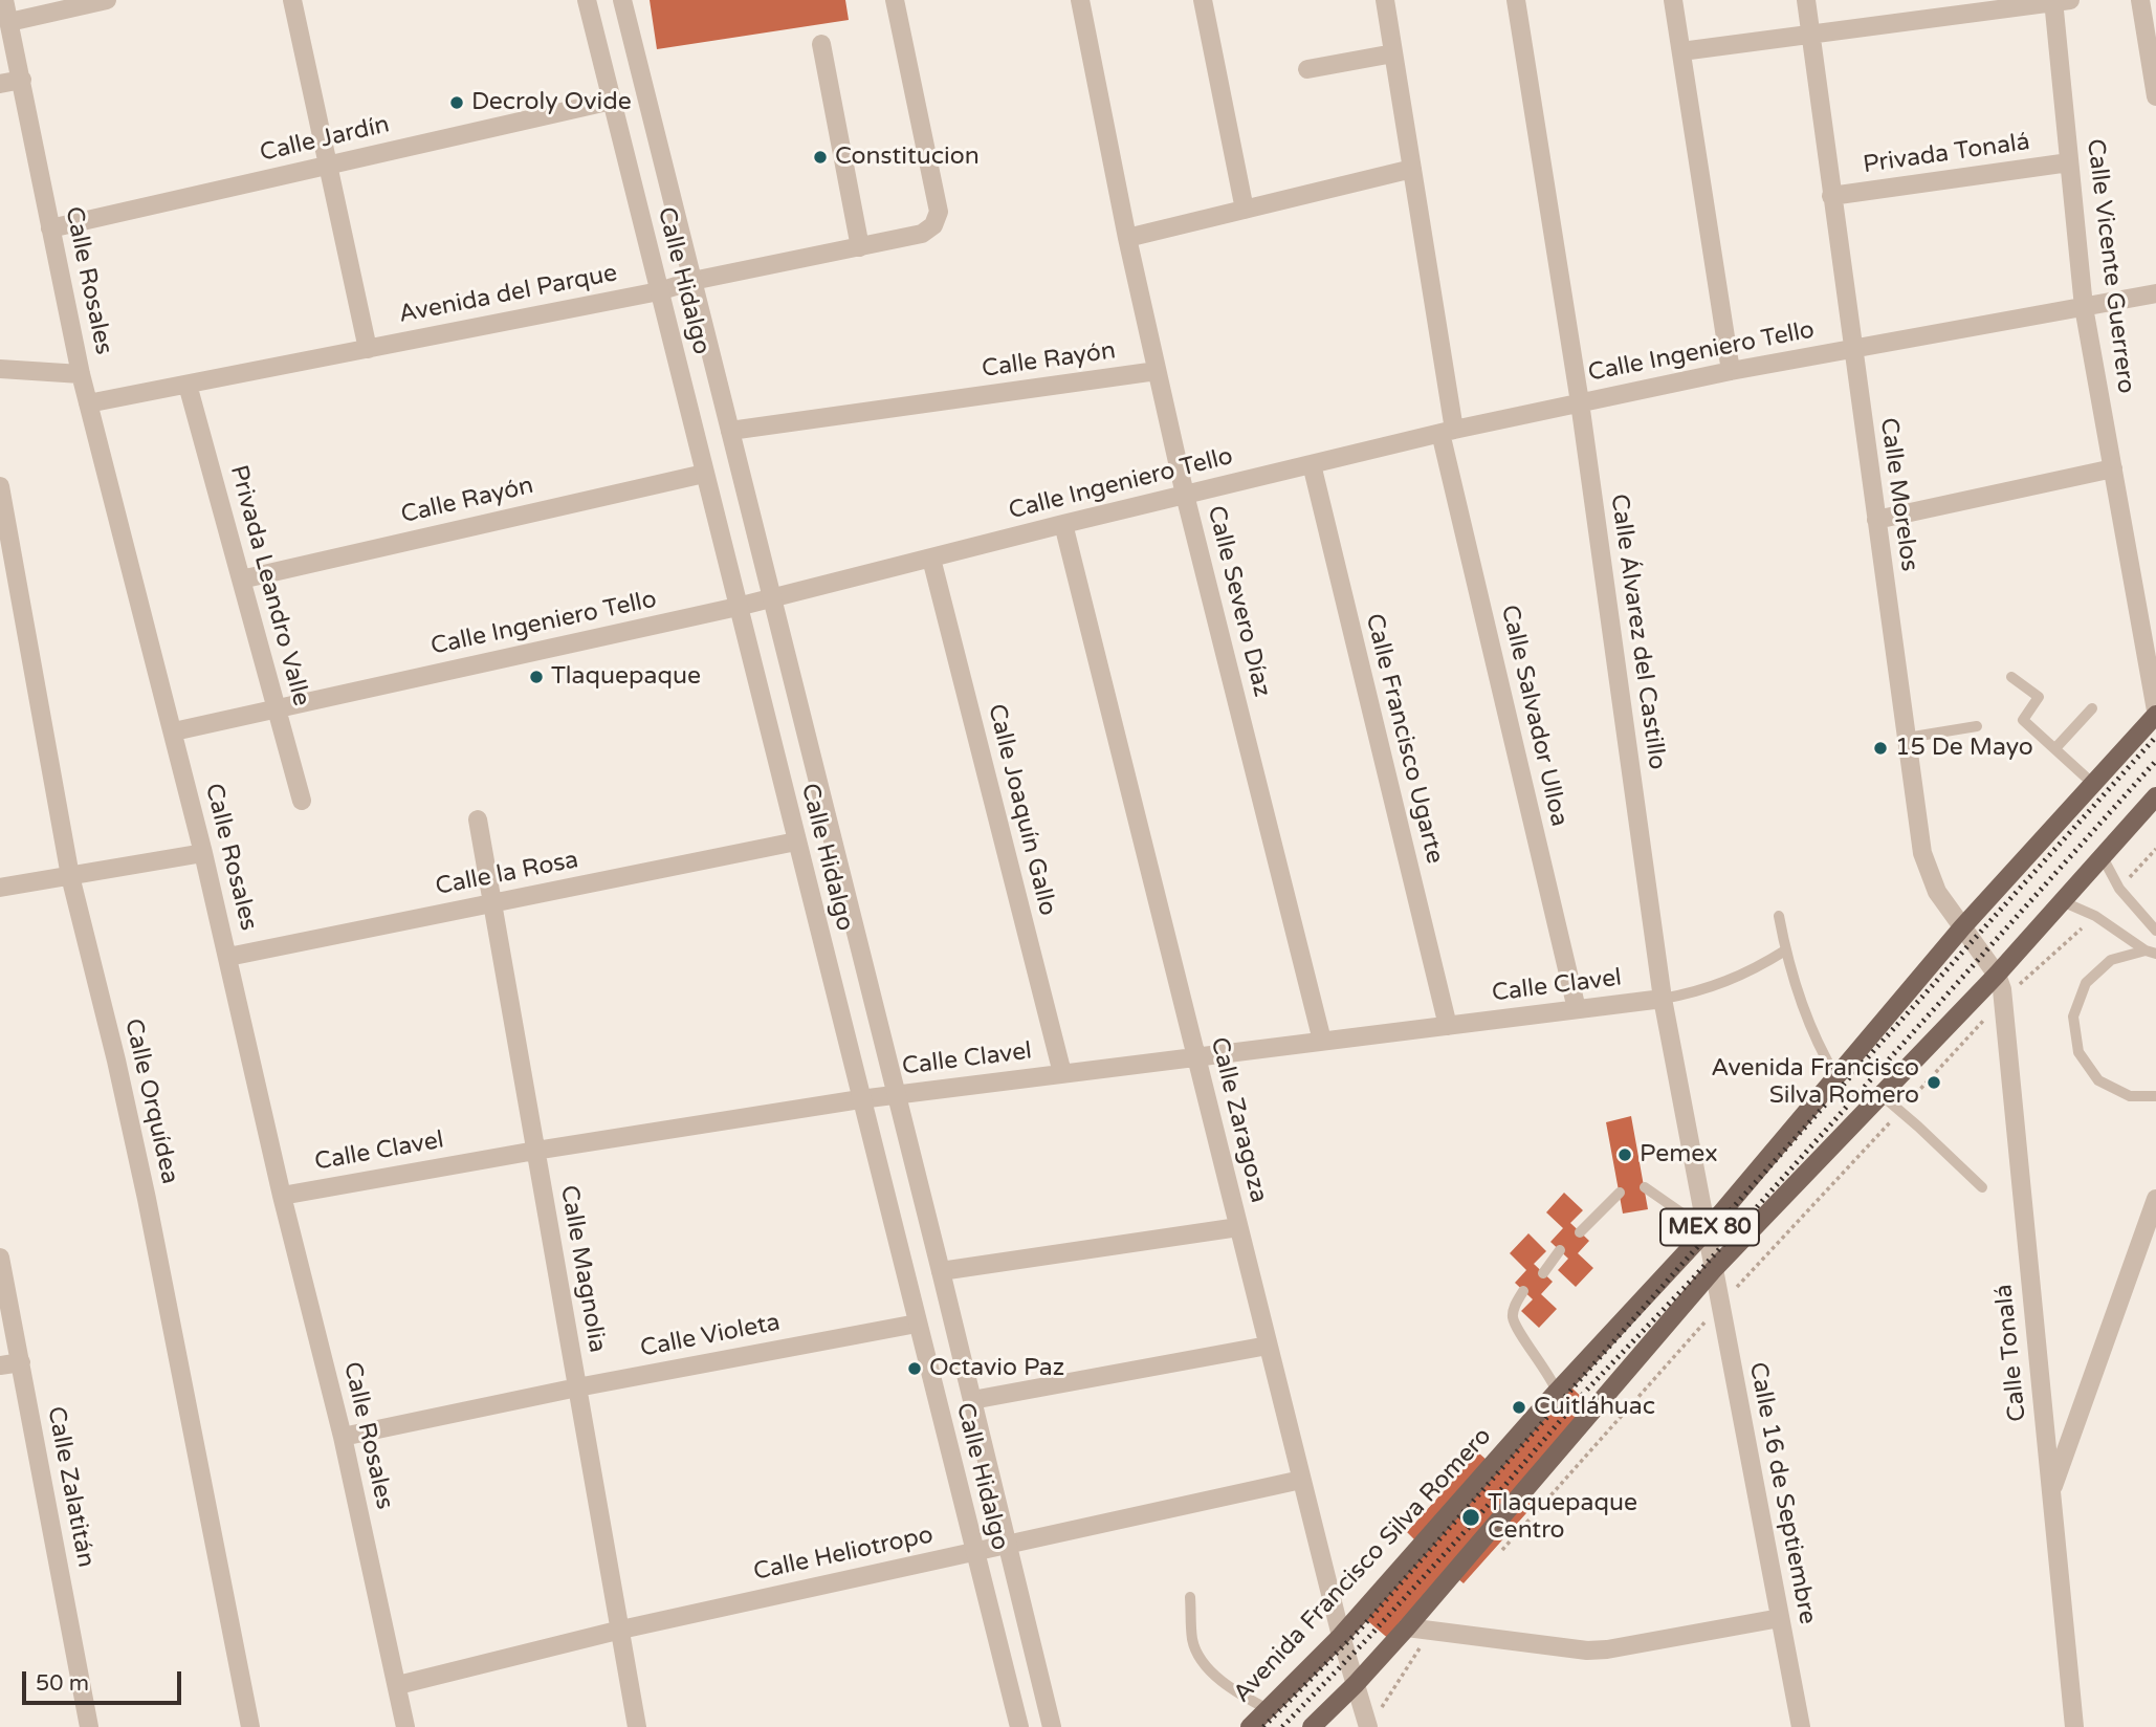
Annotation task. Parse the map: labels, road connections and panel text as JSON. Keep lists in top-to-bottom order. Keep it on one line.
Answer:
{"streets":{"main road":["MEX 80","Avenida Francisco Silva Romero"],"street":["Calle Jardín","Privada Tonalá","Calle Vicente Guerrero","Calle Rosales","Calle Hidalgo","Avenida del Parque","Calle Ingeniero Tello","Calle Rayón","Calle Morelos","Privada Leandro Valle","Calle Severo Díaz","Calle Álvarez del Castillo","Calle Salvador Ulloa","Calle Francisco Ugarte","Calle Joaquín Gallo","Calle la Rosa","Calle Clavel","Calle Orquídea","Calle Zaragoza","Calle Magnolia","Calle Violeta","Calle Tonalá","Calle Zalatitán","Calle 16 de Septiembre","Calle Heliotropo"]},"crossings":[["Calle Jardín","Calle Rosales"],["Calle Jardín","Calle Hidalgo"],["Privada Tonalá","Calle Vicente Guerrero"],["Privada Tonalá","Calle Morelos"],["Calle Vicente Guerrero","Calle Ingeniero Tello"],["Calle Vicente Guerrero","Avenida Francisco Silva Romero"],["Calle Rosales","Avenida del Parque"],["Calle Rosales","Calle Ingeniero Tello"],["Calle Rosales","Calle la Rosa"],["Calle Rosales","Calle Clavel"],["Calle Rosales","Calle Violeta"],["Calle Rosales","Calle Heliotropo"],["Calle Hidalgo","Avenida del Parque"],["Calle Hidalgo","Calle Ingeniero Tello"],["Calle Hidalgo","Calle Rayón"],["Calle Hidalgo","Calle la Rosa"],["Calle Hidalgo","Calle Clavel"],["Calle Hidalgo","Calle Violeta"],["Calle Hidalgo","Calle Heliotropo"],["Avenida del Parque","Privada Leandro Valle"],["Calle Ingeniero Tello","Calle Morelos"],["Calle Ingeniero Tello","Privada Leandro Valle"],["Calle Ingeniero Tello","Calle Severo Díaz"],["Calle Ingeniero Tello","Calle Álvarez del Castillo"],["Calle Ingeniero Tello","Calle Salvador Ulloa"],["Calle Ingeniero Tello","Calle Francisco Ugarte"],["Calle Ingeniero Tello","Calle Joaquín Gallo"],["Calle Ingeniero Tello","Calle Zaragoza"],["Calle Rayón","Privada Leandro Valle"],["Calle Rayón","Calle Severo Díaz"],["Calle Morelos","MEX 80"],["Calle Morelos","Calle Tonalá"],["Calle Morelos","Avenida Francisco Silva Romero"],["Calle Severo Díaz","Calle Clavel"],["Calle Álvarez del Castillo","Calle Clavel"],["Calle Álvarez del Castillo","MEX 80"],["Calle Álvarez del Castillo","Calle 16 de Septiembre"],["Calle Álvarez del Castillo","Avenida Francisco Silva Romero"],["Calle Salvador Ulloa","Calle Clavel"],["Calle Francisco Ugarte","Calle Clavel"],["Calle Joaquín Gallo","Calle Clavel"],["Calle la Rosa","Calle Magnolia"],["Calle Clavel","Calle Zaragoza"],["Calle Clavel","Calle Magnolia"],["Calle Zaragoza","MEX 80"],["Calle Zaragoza","Calle Heliotropo"],["Calle Zaragoza","Avenida Francisco Silva Romero"],["MEX 80","Calle Tonalá"],["MEX 80","Calle 16 de Septiembre"],["Calle Magnolia","Calle Violeta"],["Calle Magnolia","Calle Heliotropo"]],"places":["Decroly Ovide","Constitucion","Tlaquepaque","15 De Mayo","Avenida Francisco Silva Romero","Pemex","Octavio Paz","Cuitláhuac","Tlaquepaque Centro"],"scale_bar":"50 m"}
